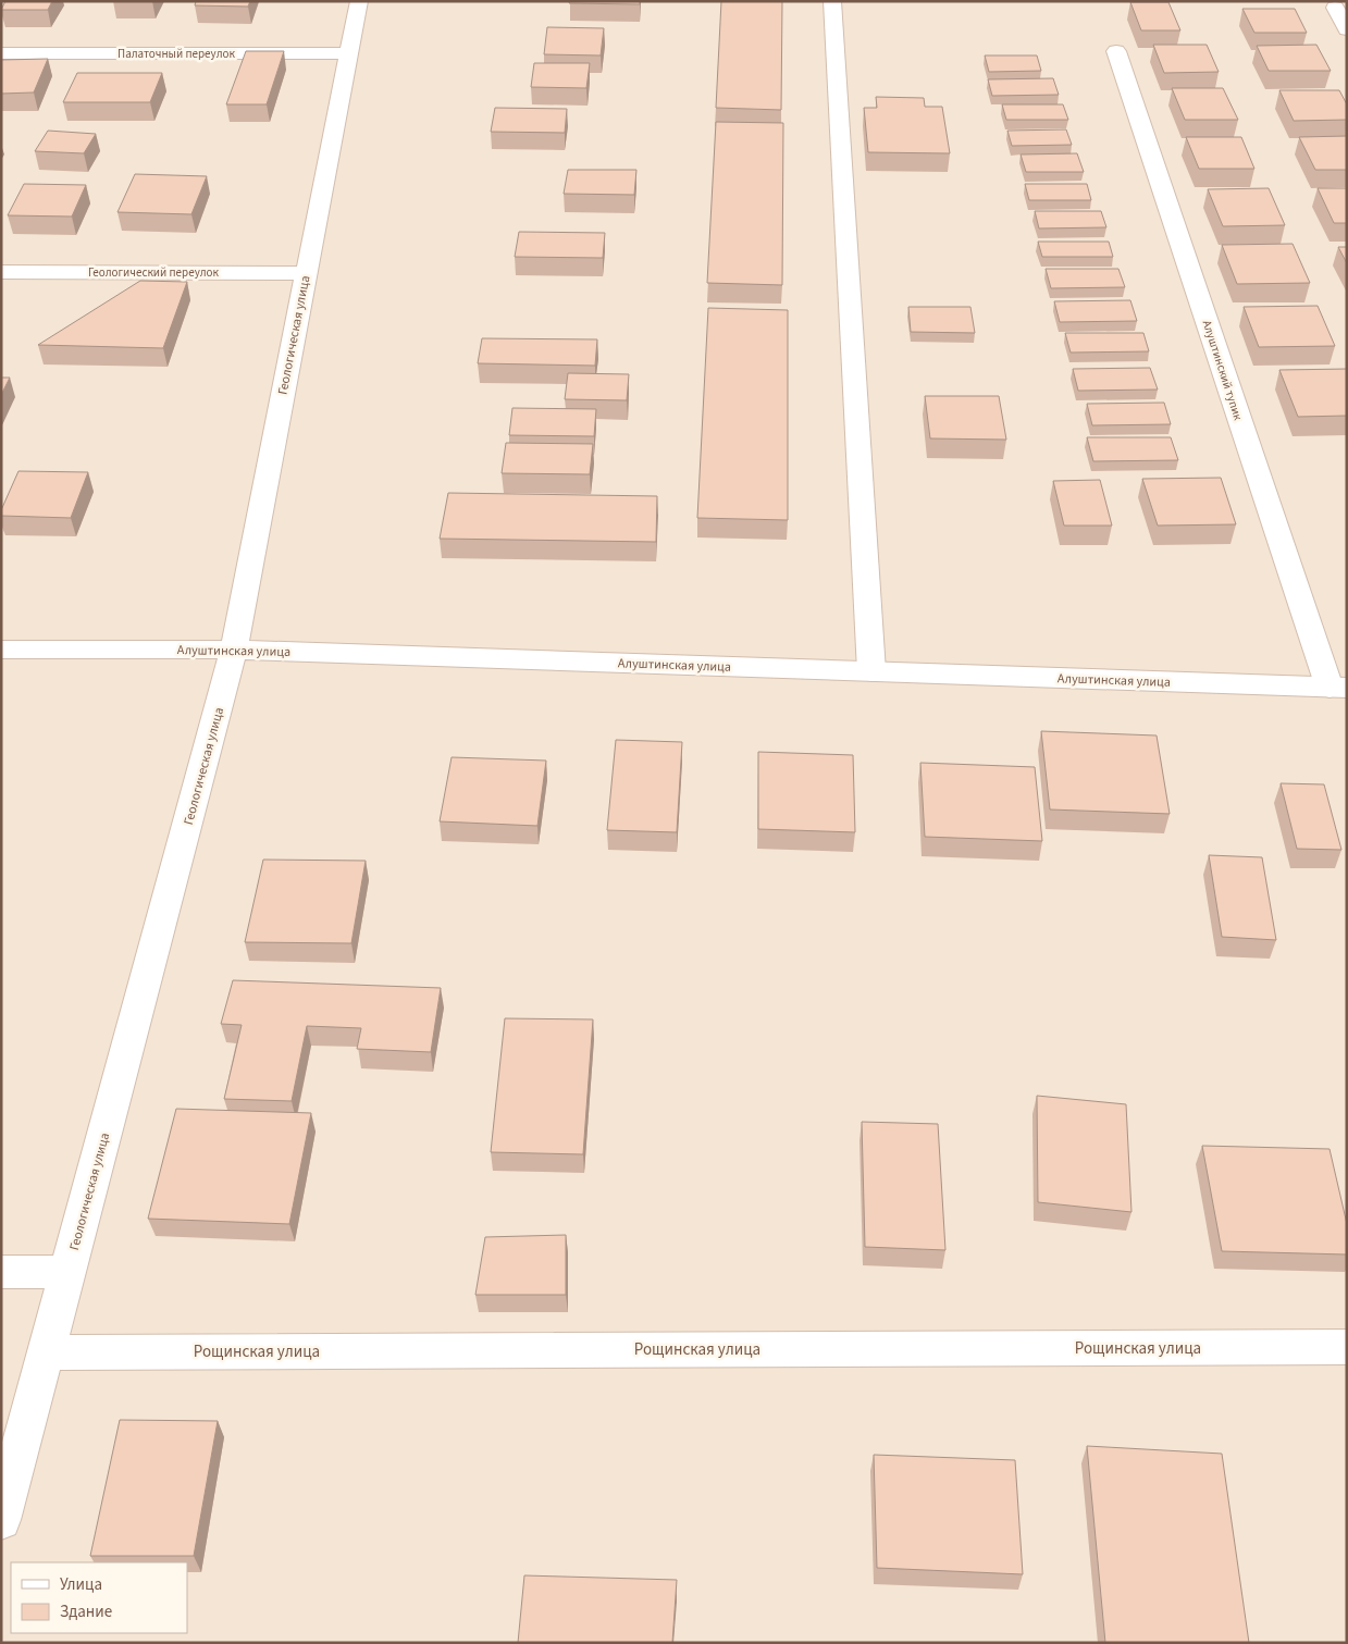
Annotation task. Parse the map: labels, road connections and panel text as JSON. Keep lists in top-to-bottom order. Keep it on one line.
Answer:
{"streets":{"street":["Палаточный переулок","Геологический переулок","Геологическая улица","Алуштинский тупик","Алуштинская улица","Рощинская улица"]},"crossings":[["Палаточный переулок","Геологическая улица"],["Геологический переулок","Геологическая улица"],["Геологическая улица","Алуштинская улица"],["Геологическая улица","Рощинская улица"],["Алуштинский тупик","Алуштинская улица"]],"legend":["Улица","Здание"]}
